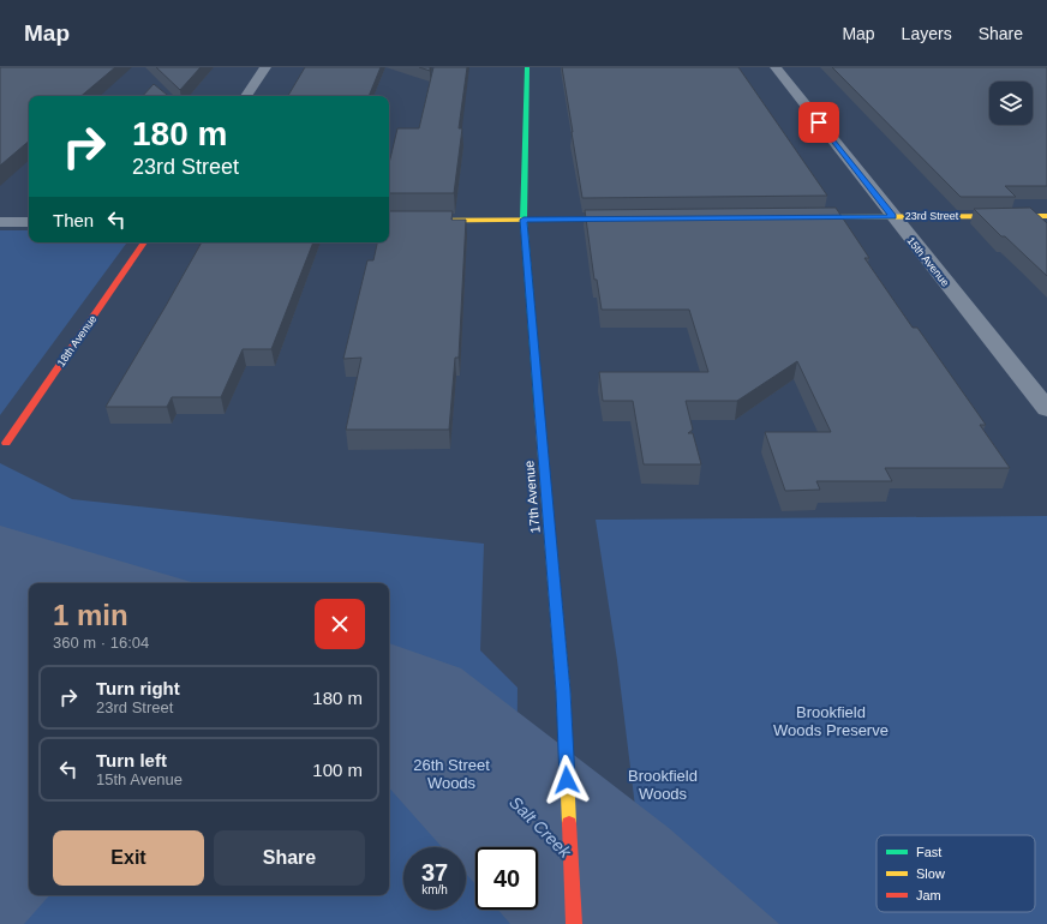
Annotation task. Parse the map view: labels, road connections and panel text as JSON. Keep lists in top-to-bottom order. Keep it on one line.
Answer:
{"streets":{"street":["23rd Street","15th Avenue","18th Avenue","17th Avenue"]},"crossings":[["23rd Street","15th Avenue"]],"water":["Salt Creek"],"parks":["Brookfield Woods Preserve","26th Street Woods","Brookfield Woods"],"legend":["Fast","Slow","Jam"],"page":{"header":"Map","nav":["Map","Layers","Share"],"turn":["180 m","23rd Street"],"then":"Then","heading":["1 min","360 m · 16:04"],"list":[{"name":"Turn right","note":"23rd Street","value":"180 m"},{"name":"Turn left","note":"15th Avenue","value":"100 m"}],"buttons":["Exit","Share"],"speed":"37 km/h","limit":"40"}}
